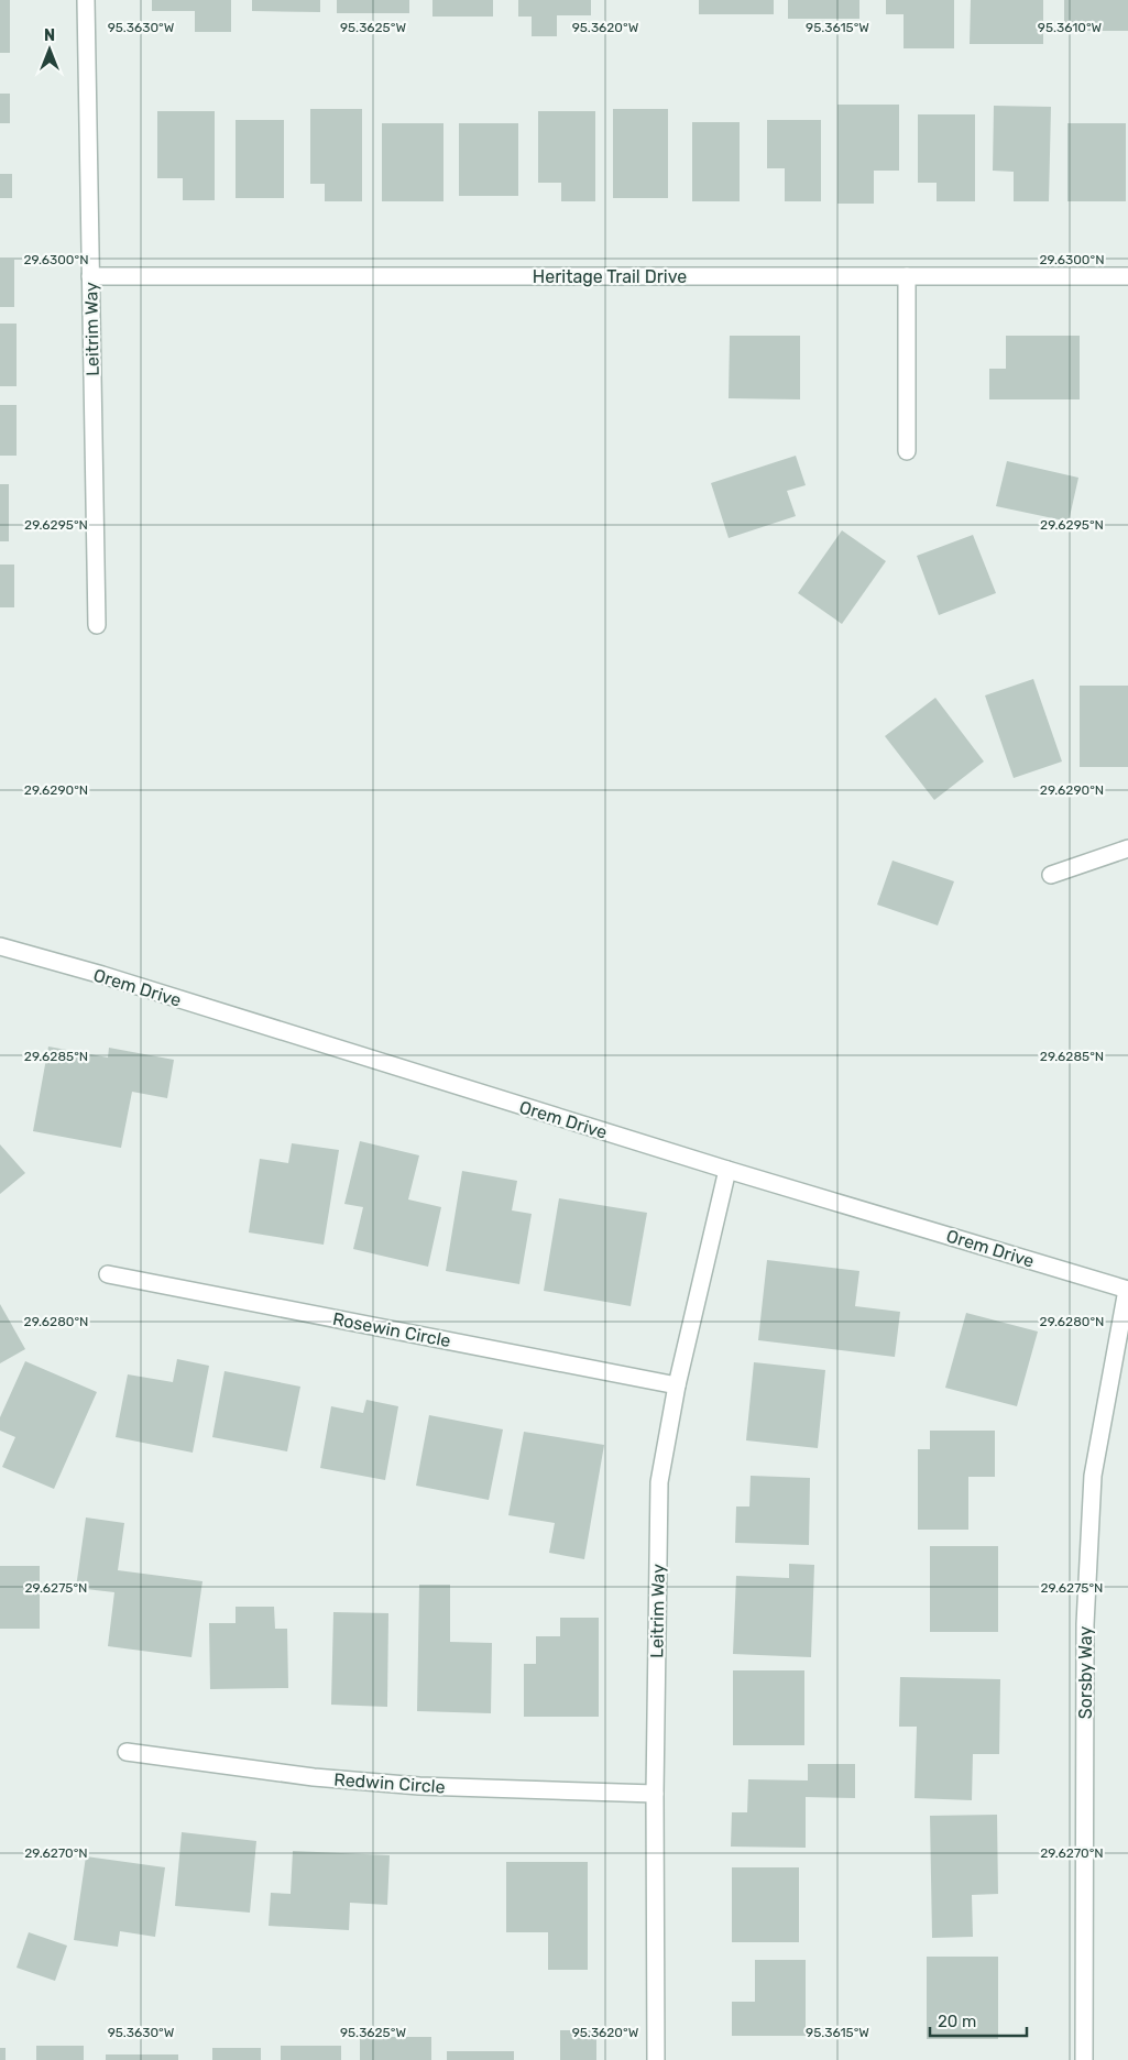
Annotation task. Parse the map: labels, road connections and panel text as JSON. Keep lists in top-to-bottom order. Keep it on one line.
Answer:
{"streets":{"street":["Heritage Trail Drive","Leitrim Way","Orem Drive","Rosewin Circle","Sorsby Way","Redwin Circle"]},"crossings":[["Heritage Trail Drive","Leitrim Way"],["Leitrim Way","Orem Drive"],["Leitrim Way","Rosewin Circle"],["Leitrim Way","Redwin Circle"],["Orem Drive","Sorsby Way"]],"scale_bar":"20 m","north":"top","coordinates":["95.3630°W","95.3625°W","95.3620°W","95.3615°W","95.3610°W","29.6300°N","29.6295°N","29.6290°N","29.6285°N","29.6280°N","29.6275°N","29.6270°N"]}
